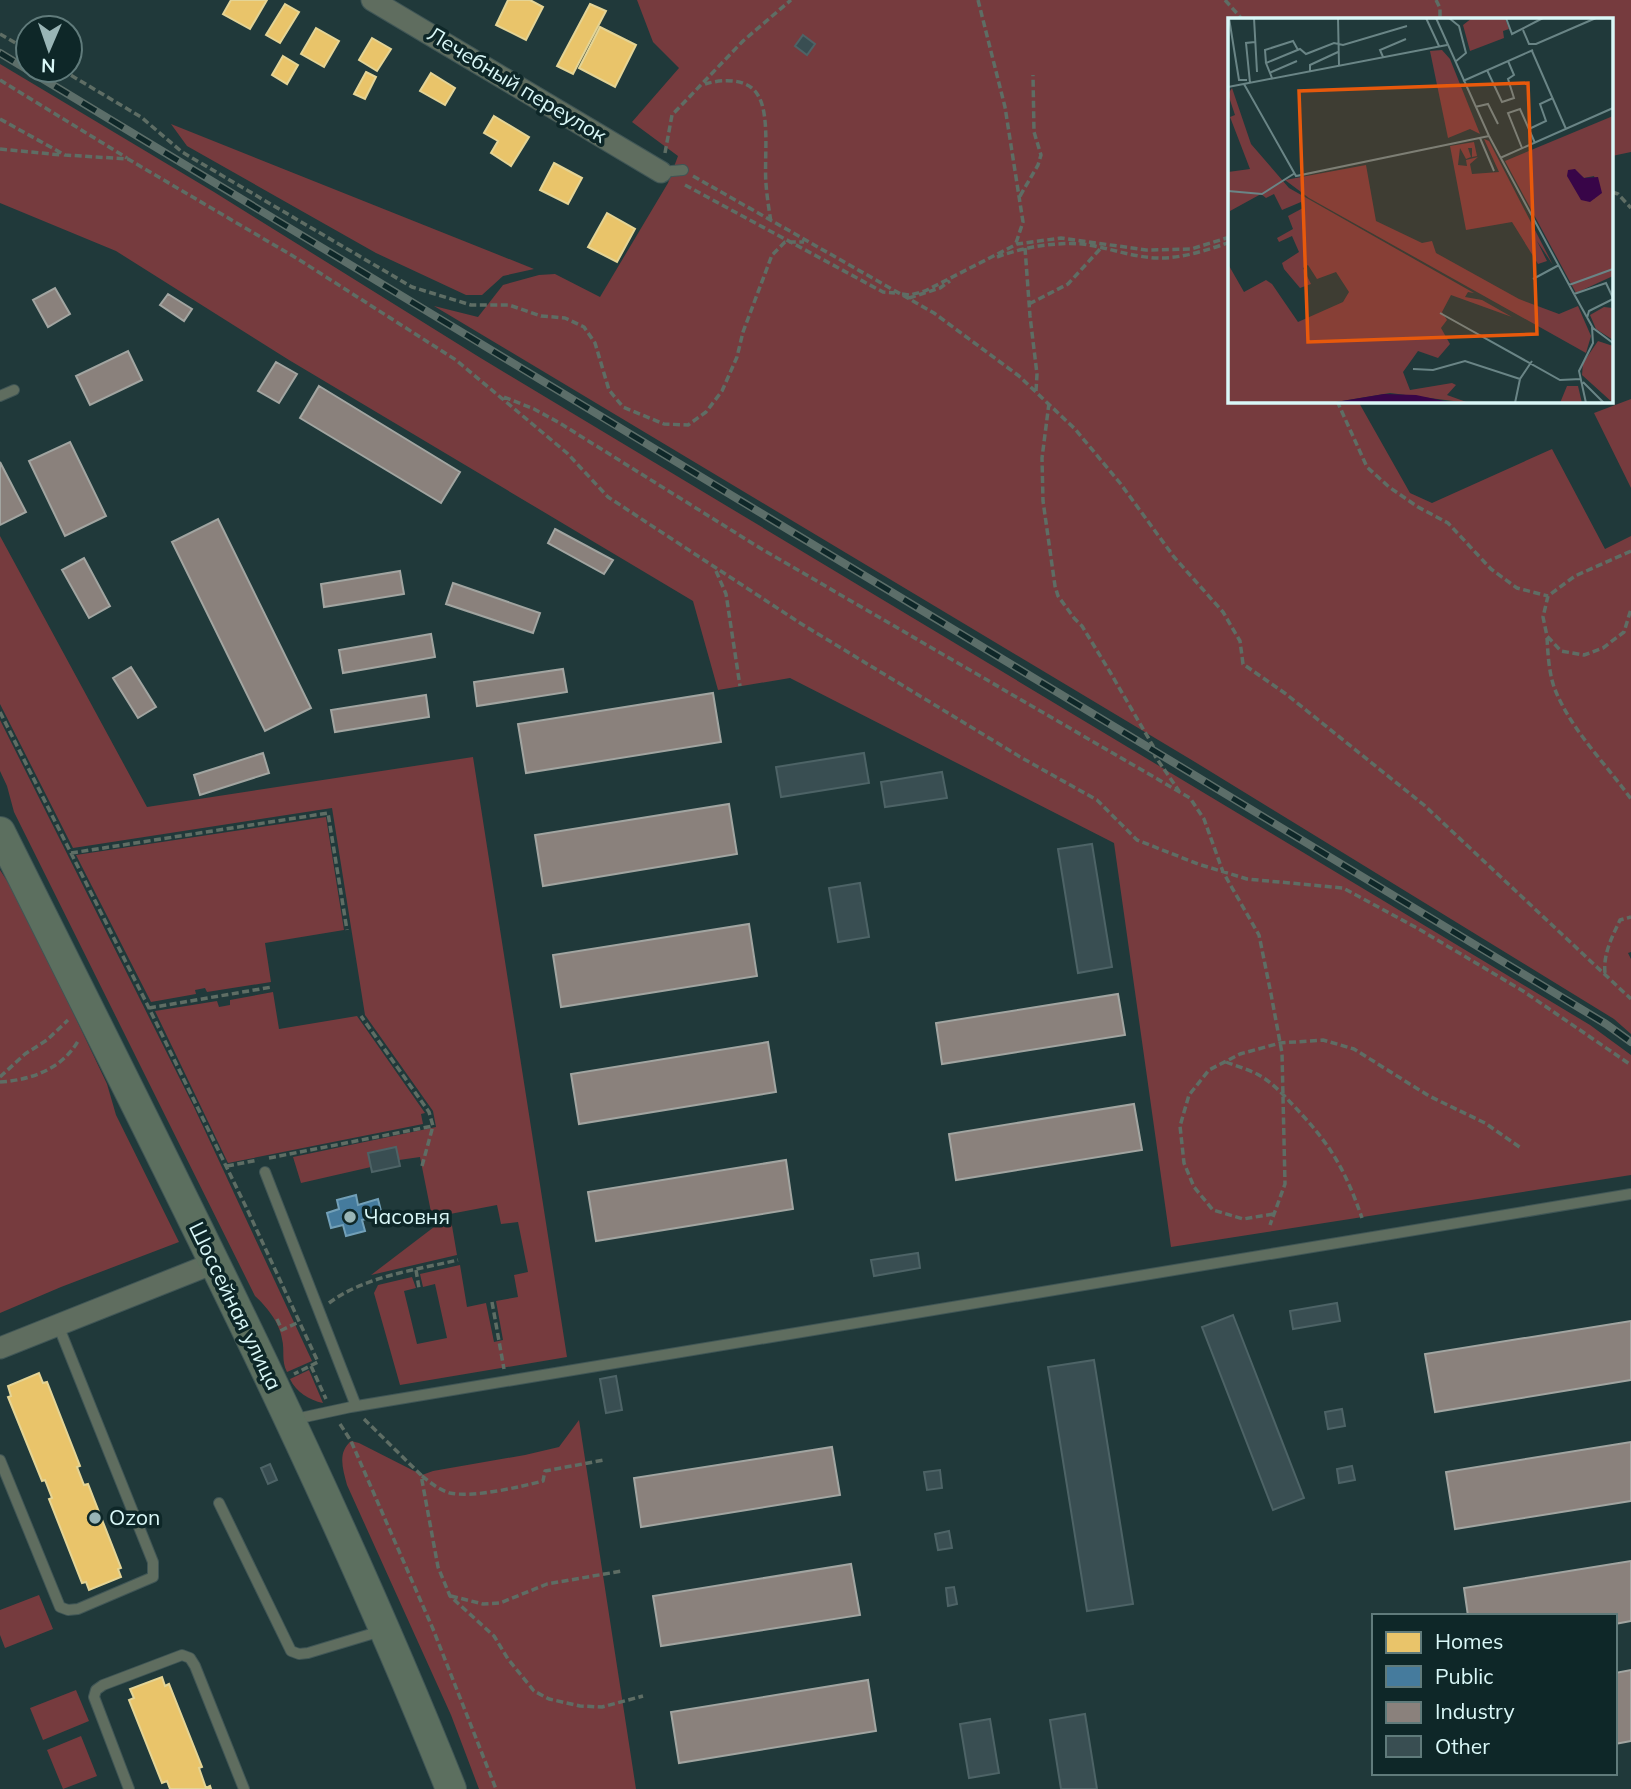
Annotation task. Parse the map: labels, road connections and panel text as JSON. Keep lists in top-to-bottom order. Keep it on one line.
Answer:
{"streets":{"main road":["Шоссейная улица"],"street":["Лечебный переулок"]},"places":["Часовня","Ozon"],"legend":["Homes","Public","Industry","Other"],"north":"bottom"}
